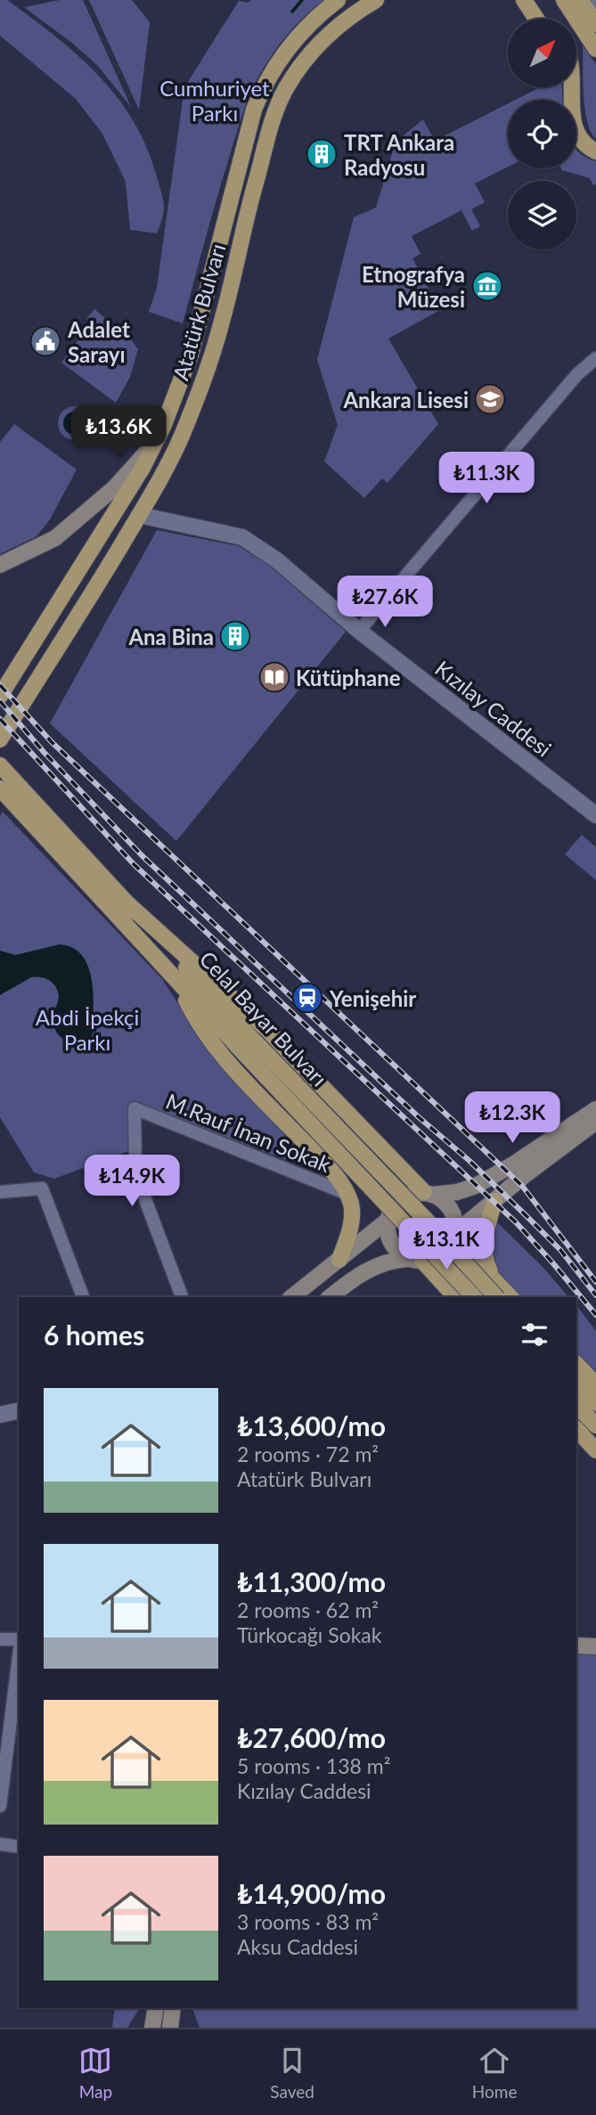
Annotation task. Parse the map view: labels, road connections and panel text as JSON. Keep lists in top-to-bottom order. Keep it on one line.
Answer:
{"streets":{"main road":["Atatürk Bulvarı","Celal Bayar Bulvarı"],"street":["Kızılay Caddesi","M.Rauf İnan Sokak"]},"crossings":[["Atatürk Bulvarı","Kızılay Caddesi"]],"parks":["Cumhuriyet Parkı","Abdi İpekçi Parkı"],"places":{"building":["TRT Ankara Radyosu","Ana Bina"],"museum":["Etnografya Müzesi"],"public building":["Adalet Sarayı"],"school or university":["Ankara Lisesi"],"library":["Kütüphane"],"station":["Yenişehir"]},"north":"top right","page":{"price":["₺13.6K","₺11.3K","₺27.6K","₺12.3K","₺14.9K","₺13.1K"],"heading":"6 homes","list":[{"name":"₺13,600/mo","note":"2 rooms · 72 m² · Atatürk Bulvarı"},{"name":"₺11,300/mo","note":"2 rooms · 62 m² · Türkocağı Sokak"},{"name":"₺27,600/mo","note":"5 rooms · 138 m² · Kızılay Caddesi"},{"name":"₺14,900/mo","note":"3 rooms · 83 m² · Aksu Caddesi"}],"tabs":["Map","Saved","Home"]}}
